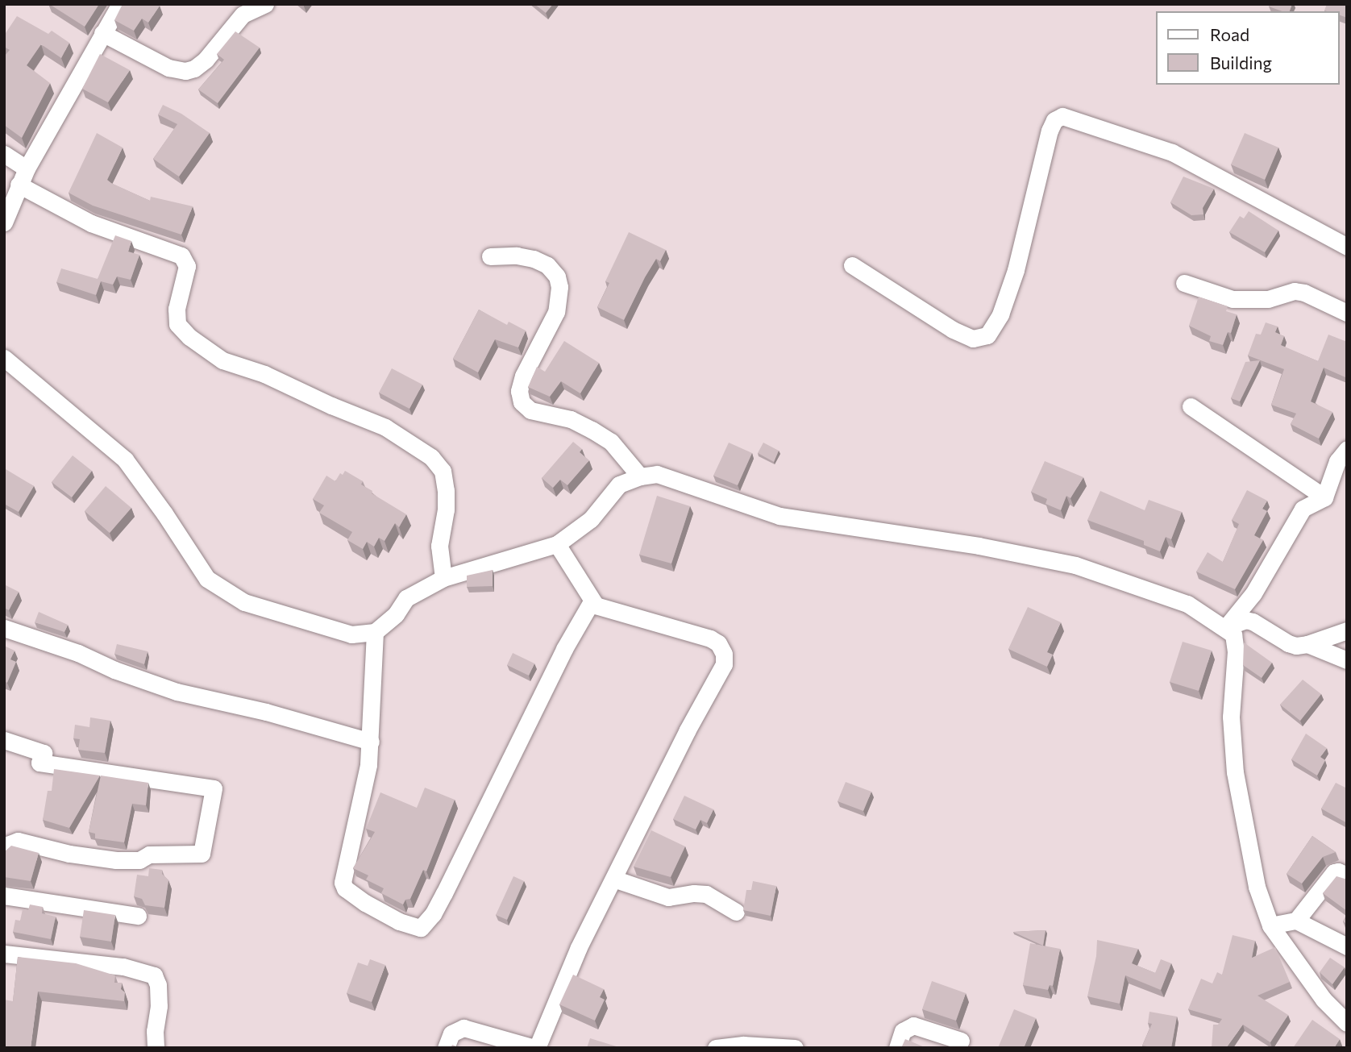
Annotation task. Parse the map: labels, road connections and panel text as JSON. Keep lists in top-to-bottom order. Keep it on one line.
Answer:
{"legend":["Road","Building"]}
